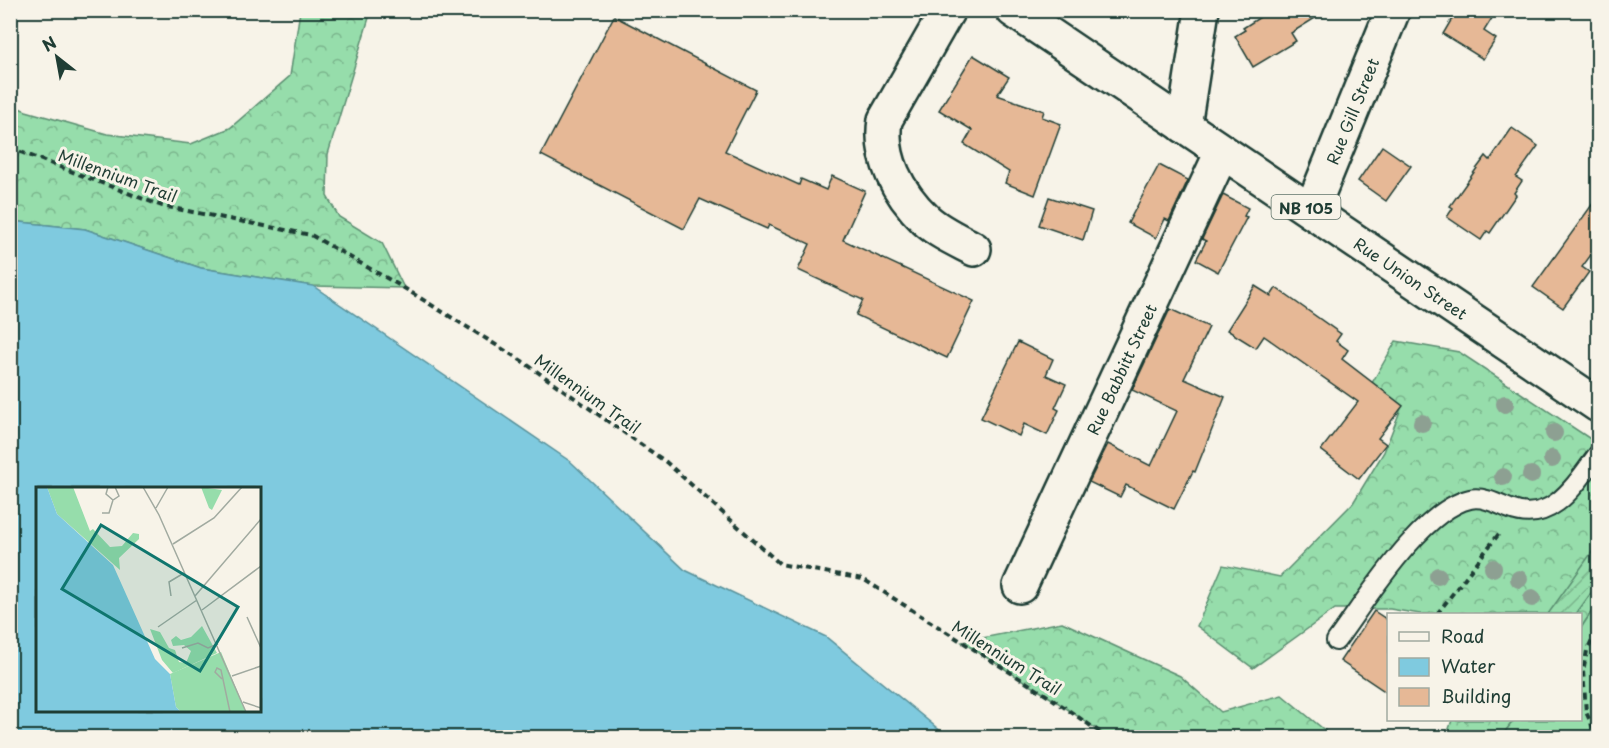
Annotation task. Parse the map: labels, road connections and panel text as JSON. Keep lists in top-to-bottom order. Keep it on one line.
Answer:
{"streets":{"street":["Rue Gill Street","NB 105","Rue Union Street","Rue Babbitt Street"],"path":["Millennium Trail"]},"crossings":[["Rue Gill Street","Rue Union Street"],["Rue Union Street","Rue Babbitt Street"]],"legend":["Road","Water","Building"],"north":"top left"}
